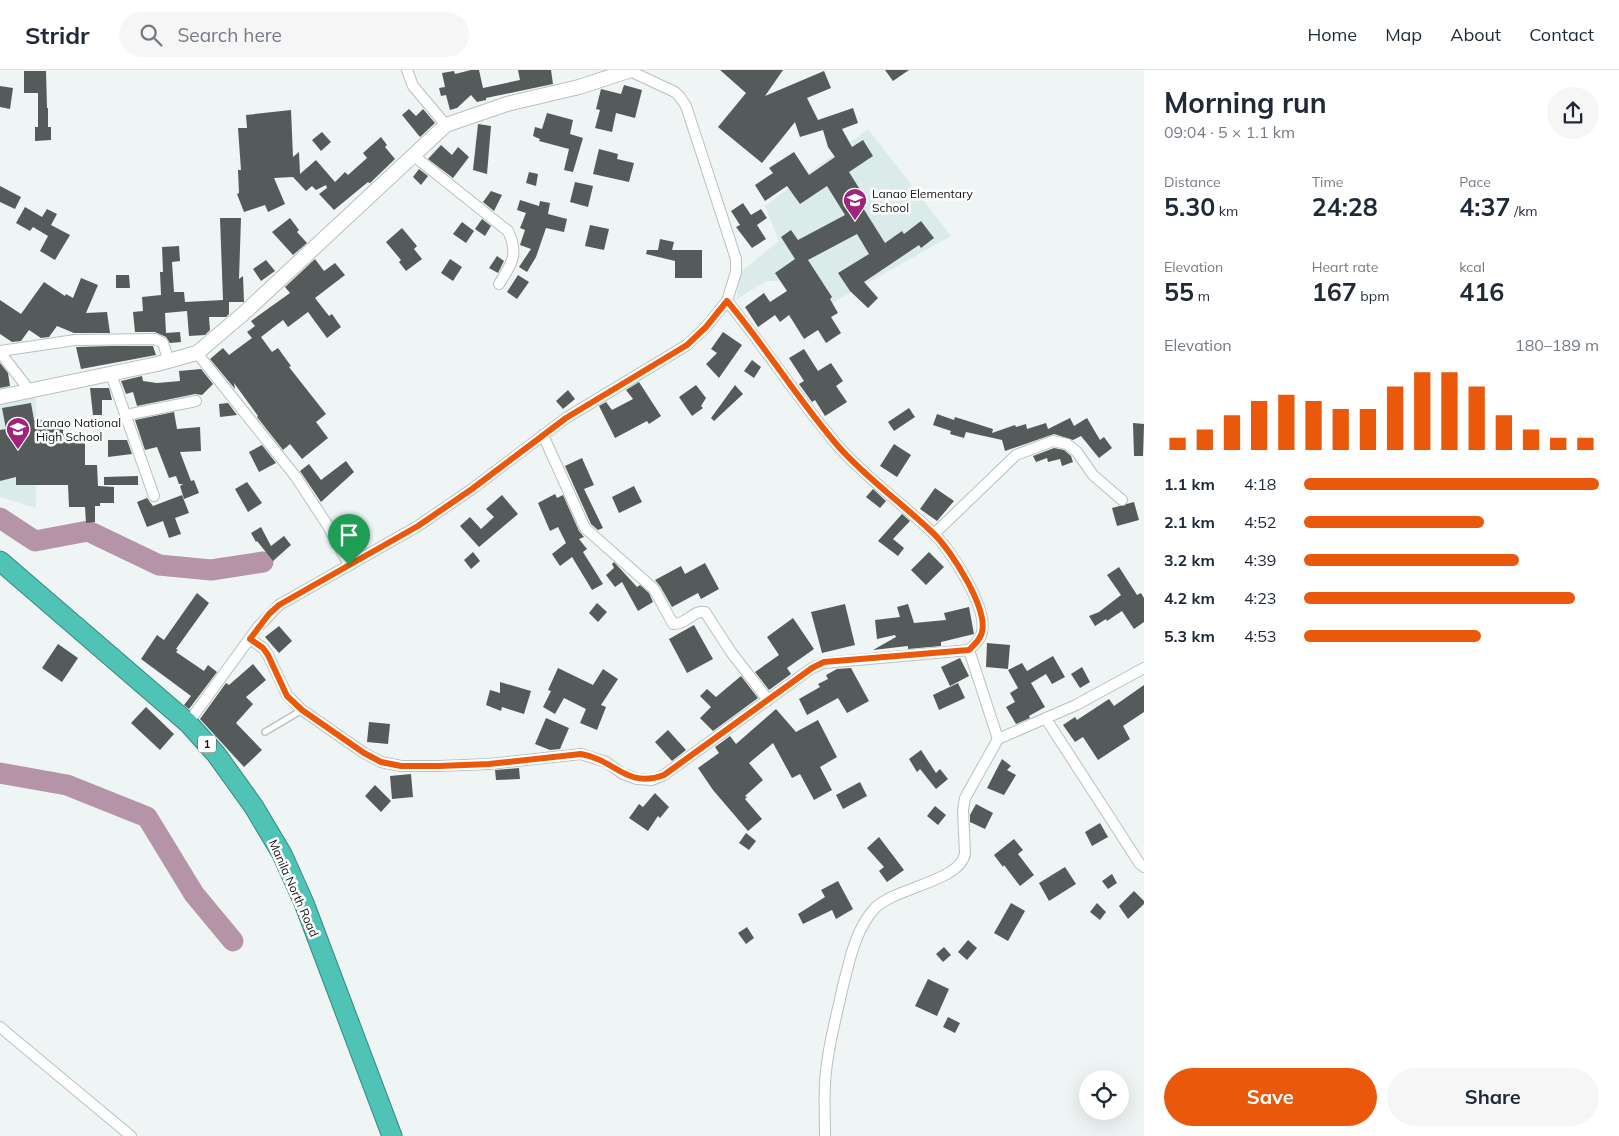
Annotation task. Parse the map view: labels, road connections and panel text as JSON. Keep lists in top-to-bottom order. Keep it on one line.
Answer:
{"streets":{"highway":["1","Manila North Road"]},"places":{"school or university":["Lanao Elementary School","Lanao National High School"]},"page":{"header":"Stridr","search":"Search here","nav":["Home","Map","About","Contact"],"heading":["Morning run","09:04 · 5 × 1.1 km"],"stats":[["Distance","5.30 km"],["Time","24:28"],["Pace","4:37 /km"],["Elevation","55 m"],["Heart rate","167 bpm"],["kcal","416"]],"chart":["Elevation","180–189 m"],"list":[{"name":"1.1 km","note":"4:18"},{"name":"2.1 km","note":"4:52"},{"name":"3.2 km","note":"4:39"},{"name":"4.2 km","note":"4:23"},{"name":"5.3 km","note":"4:53"}],"buttons":["Save","Share"]}}
